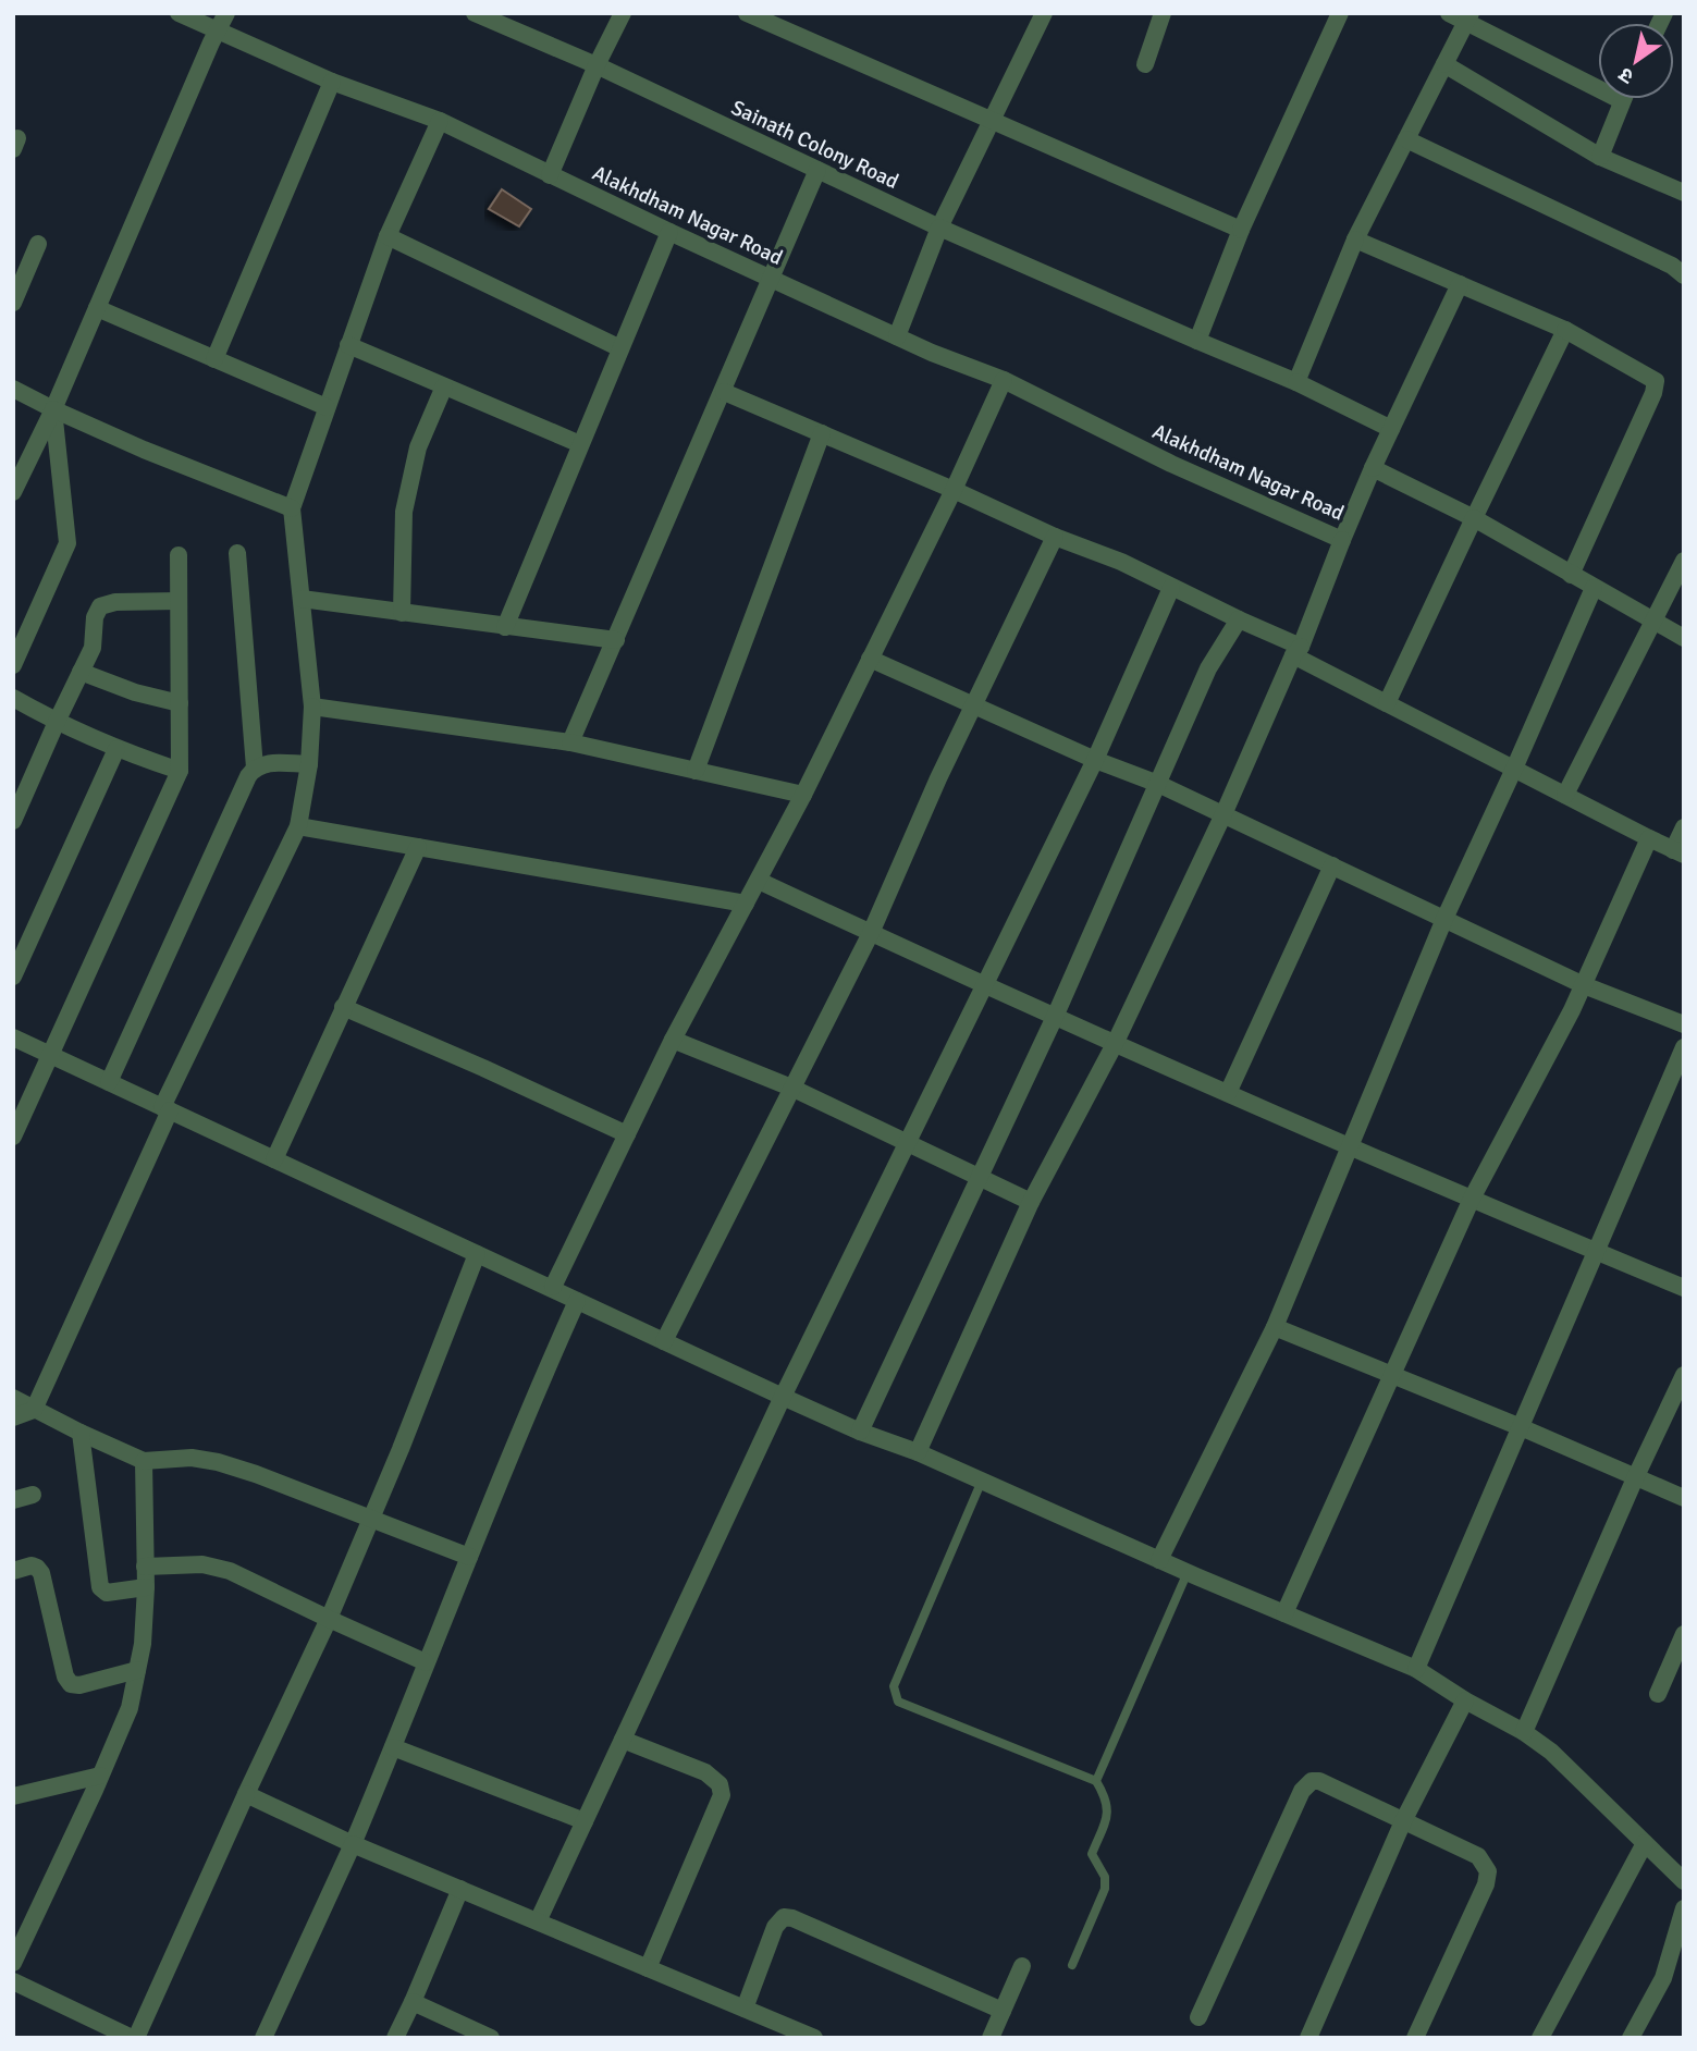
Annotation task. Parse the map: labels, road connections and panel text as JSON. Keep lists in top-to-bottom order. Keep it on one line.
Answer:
{"streets":{"street":["Sainath Colony Road","Alakhdham Nagar Road"]},"crossings":[["Sainath Colony Road","Alakhdham Nagar Road"]],"north":"bottom left"}
